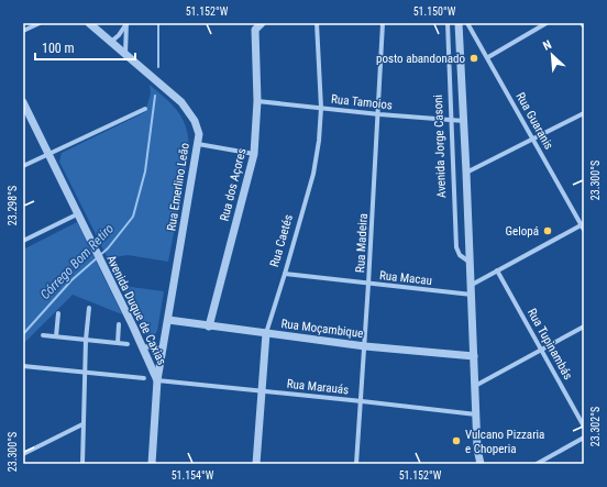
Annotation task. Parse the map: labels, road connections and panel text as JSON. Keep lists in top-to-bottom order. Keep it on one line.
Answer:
{"streets":{"street":["Rua Tamoios","Rua Guaranis","Avenida Jorge Casoni","Rua dos Açores","Rua Emerlino Leão","Rua Caetés","Rua Madeira","Rua Macau","Avenida Duque de Caxias","Rua Moçambique","Rua Tupinambás","Rua Marauás"]},"crossings":[["Rua Tamoios","Avenida Jorge Casoni"],["Rua Tamoios","Rua dos Açores"],["Rua Tamoios","Rua Caetés"],["Rua Tamoios","Rua Madeira"],["Avenida Jorge Casoni","Rua Macau"],["Avenida Jorge Casoni","Rua Moçambique"],["Avenida Jorge Casoni","Rua Marauás"],["Rua dos Açores","Rua Moçambique"],["Rua Emerlino Leão","Avenida Duque de Caxias"],["Rua Emerlino Leão","Rua Moçambique"],["Rua Emerlino Leão","Rua Marauás"],["Rua Caetés","Rua Macau"],["Rua Caetés","Rua Moçambique"],["Rua Caetés","Rua Marauás"],["Rua Madeira","Rua Macau"],["Rua Madeira","Rua Moçambique"],["Rua Madeira","Rua Marauás"],["Avenida Duque de Caxias","Rua Marauás"]],"water":["Córrego Bom Retiro"],"places":["posto abandonado","Gelopá","Vulcano Pizzaria e Choperia"],"scale_bar":"100 m","north":"top left","coordinates":["51.152°W","51.150°W","23.300°S","23.298°S","23.302°S","51.154°W"]}
